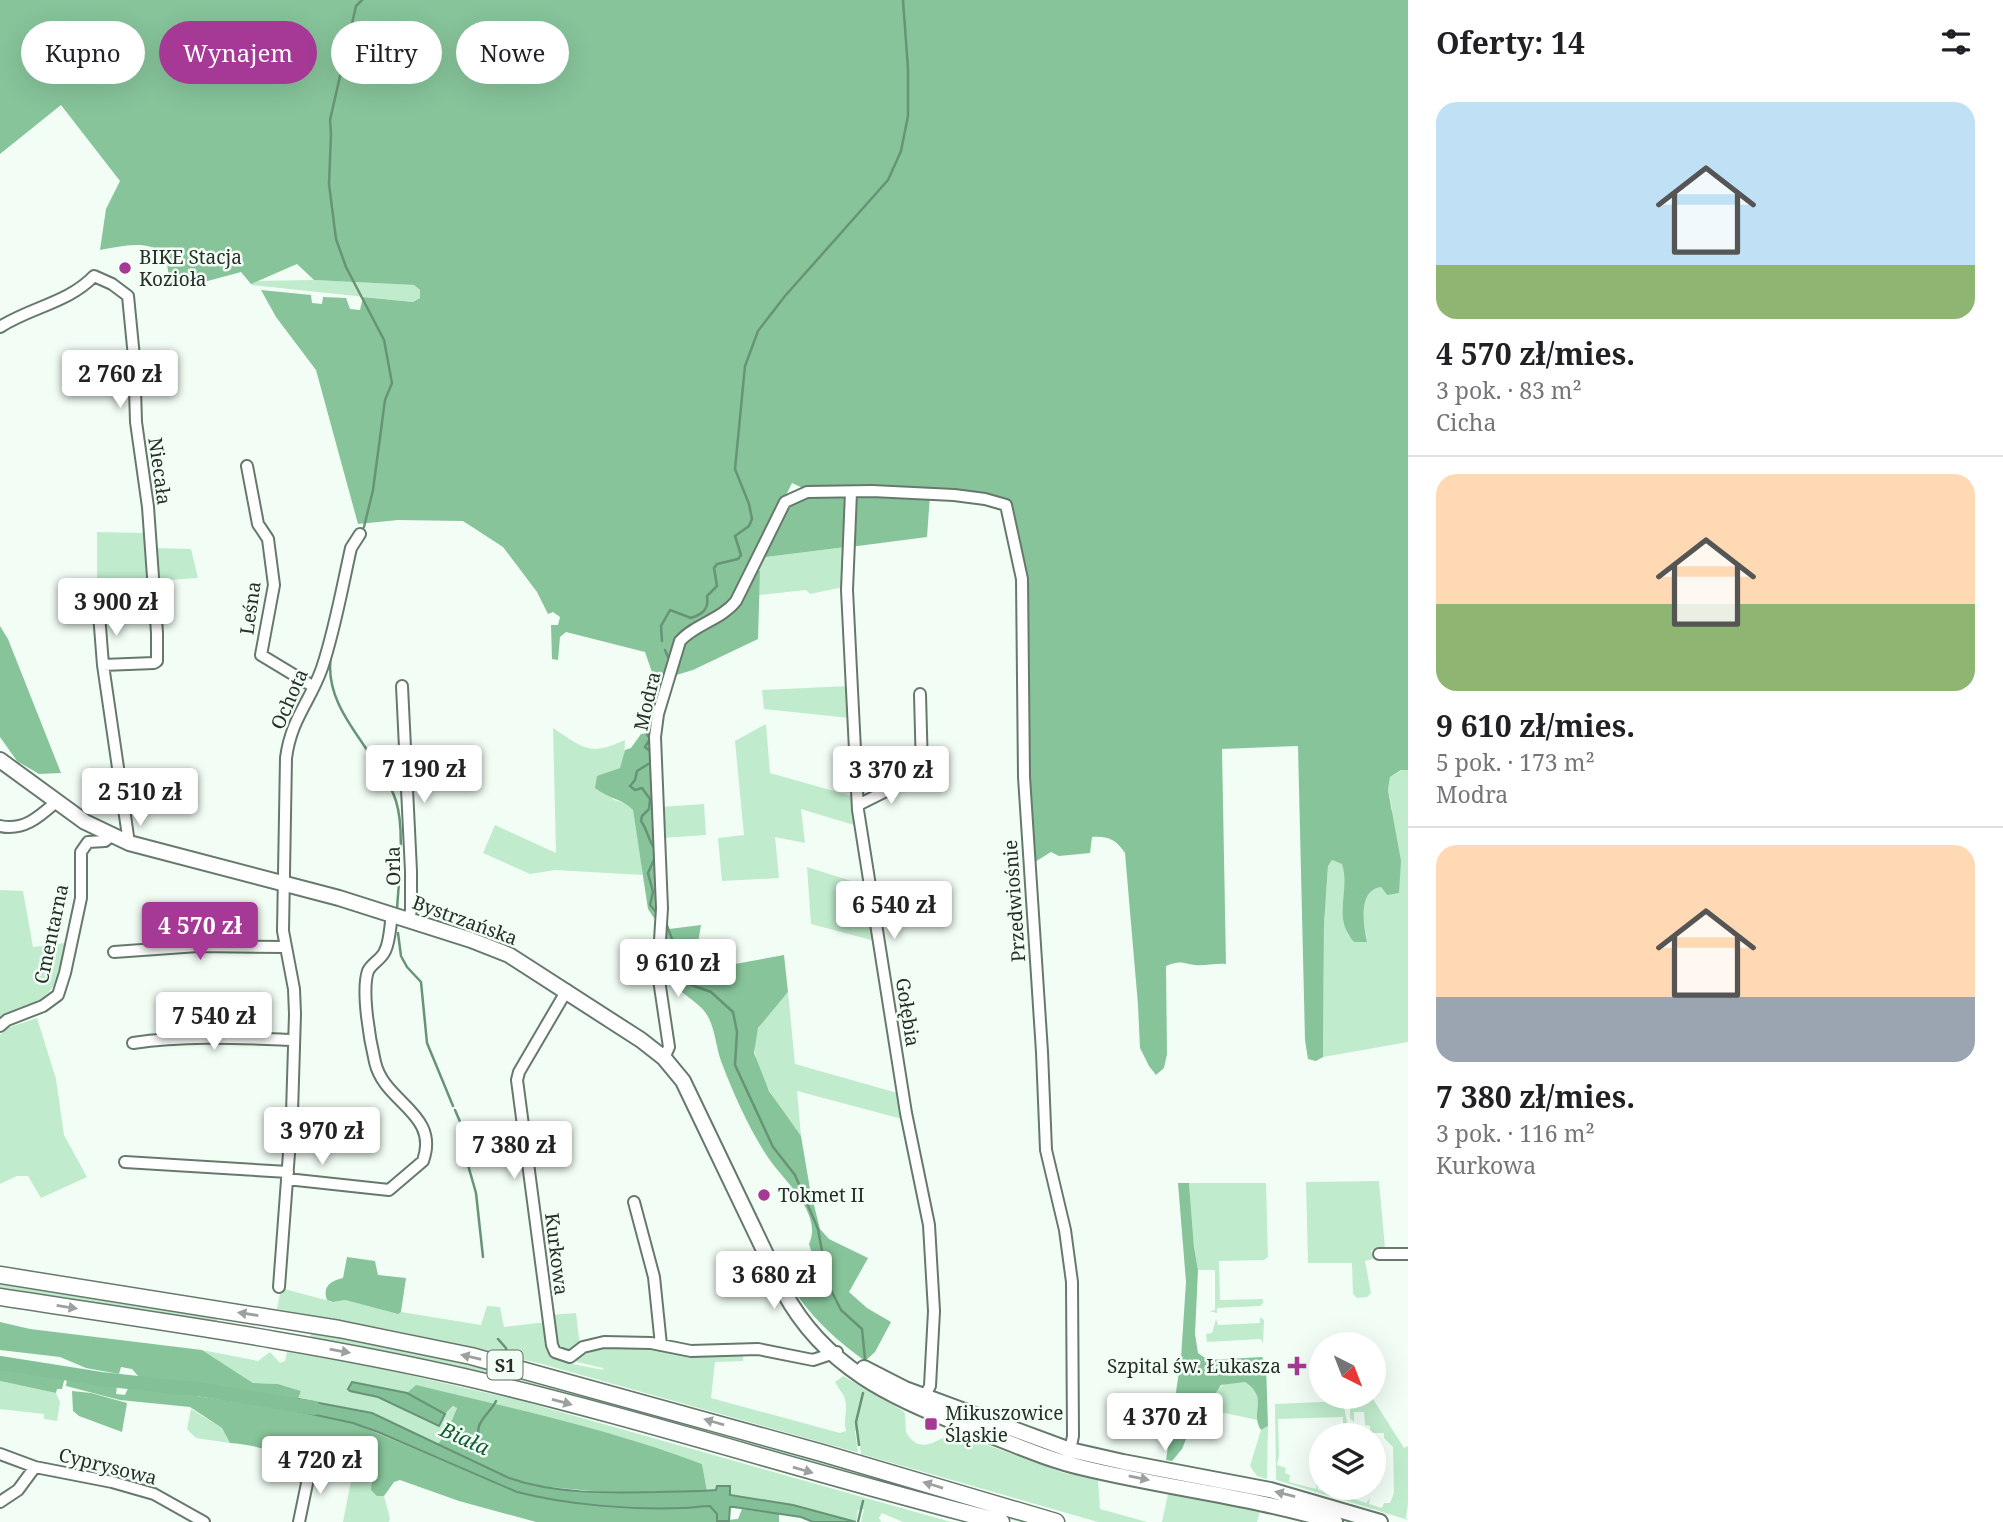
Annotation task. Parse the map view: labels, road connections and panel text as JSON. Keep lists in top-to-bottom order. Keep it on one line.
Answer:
{"streets":{"highway":["S1"],"main road":["Bystrzańska"],"street":["Niecała","Leśna","Ochota","Modra","Orla","Przedwiośnie","Cmentarna","Gołębia","Kurkowa","Cyprysowa"]},"crossings":[["Leśna","Ochota"],["Ochota","Bystrzańska"],["Modra","Przedwiośnie"],["Modra","Bystrzańska"],["Modra","Gołębia"],["Orla","Bystrzańska"],["Przedwiośnie","Bystrzańska"],["Przedwiośnie","Gołębia"],["Bystrzańska","Cmentarna"],["Bystrzańska","Gołębia"],["Bystrzańska","Kurkowa"]],"water":["Biała"],"places":{"other":["BIKE Stacja Kozioła","Tokmet II"],"health":["Szpital św. Łukasza"],"transit":["Mikuszowice Śląskie"]},"north":"bottom right","page":{"heading":"Oferty: 14","chip":["Kupno","Wynajem","Filtry","Nowe"],"list":[{"name":"4 570 zł/mies.","note":"3 pok. · 83 m² · Cicha"},{"name":"9 610 zł/mies.","note":"5 pok. · 173 m² · Modra"},{"name":"7 380 zł/mies.","note":"3 pok. · 116 m² · Kurkowa"}],"price":["2 760 zł","3 900 zł","7 190 zł","3 370 zł","2 510 zł","6 540 zł","4 570 zł","9 610 zł","7 540 zł","3 970 zł","7 380 zł","3 680 zł","4 370 zł","4 720 zł"]}}
